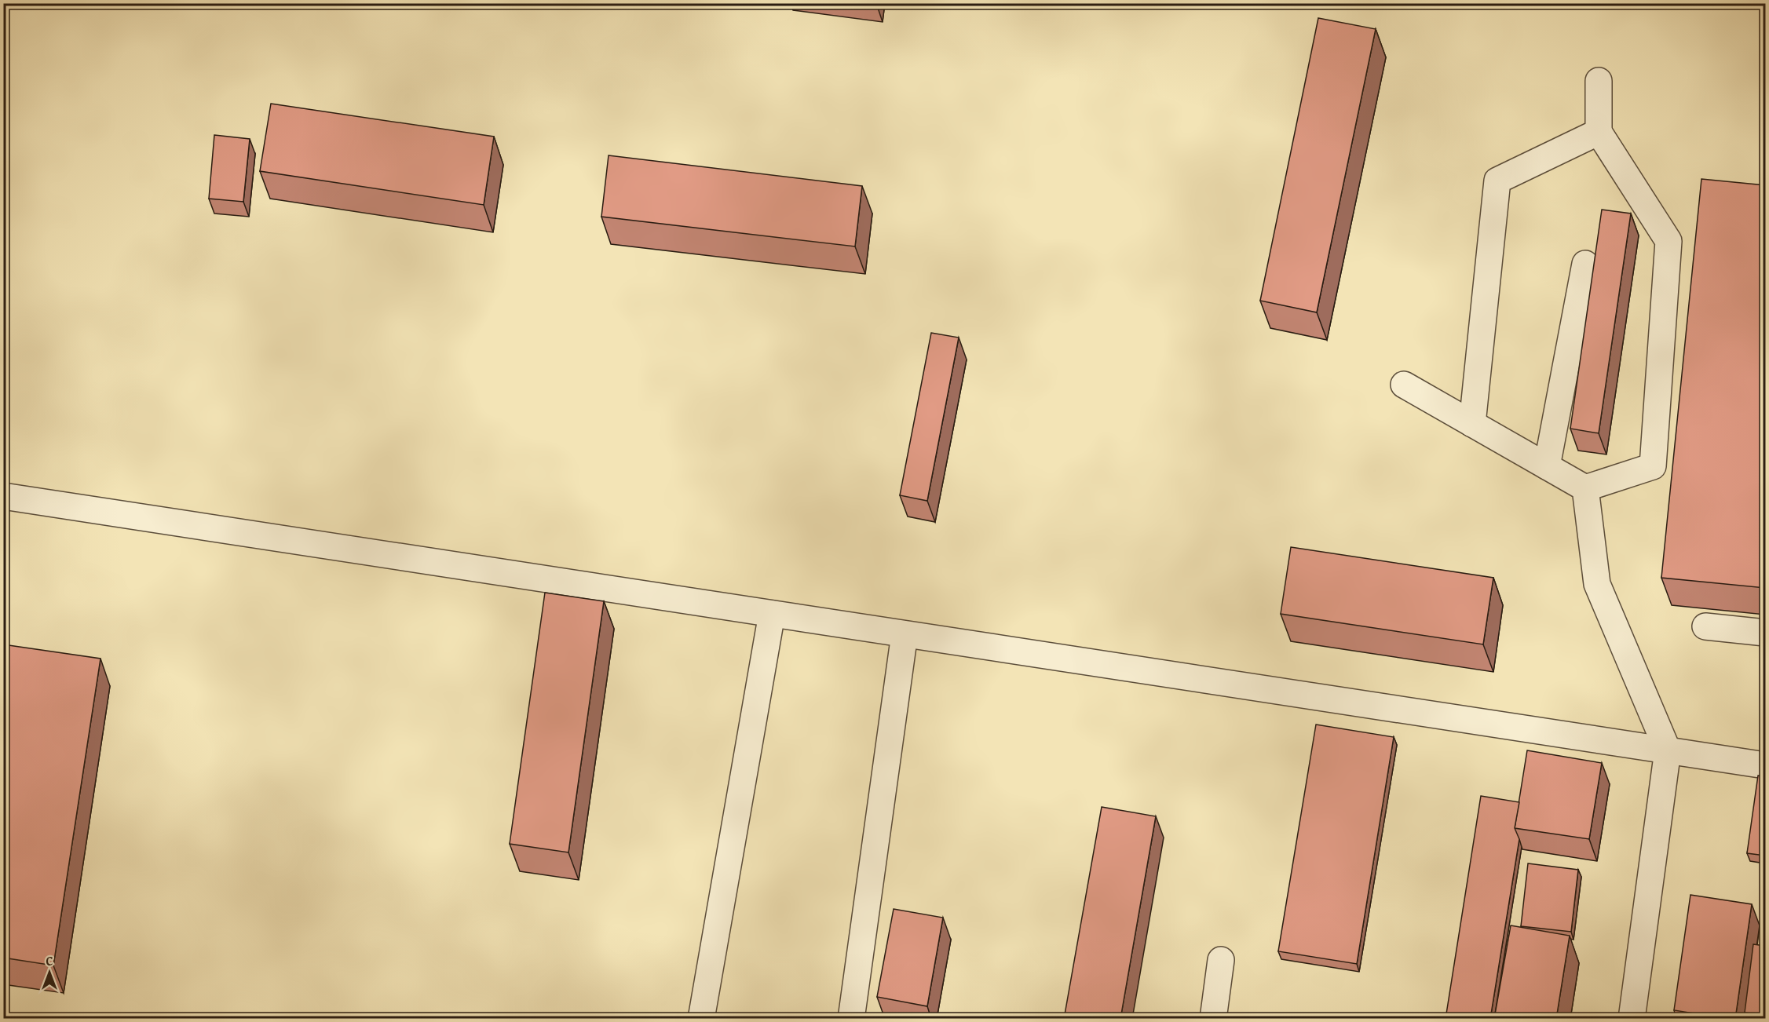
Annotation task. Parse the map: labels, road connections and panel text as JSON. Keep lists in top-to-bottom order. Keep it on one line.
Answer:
{"north":"top"}
